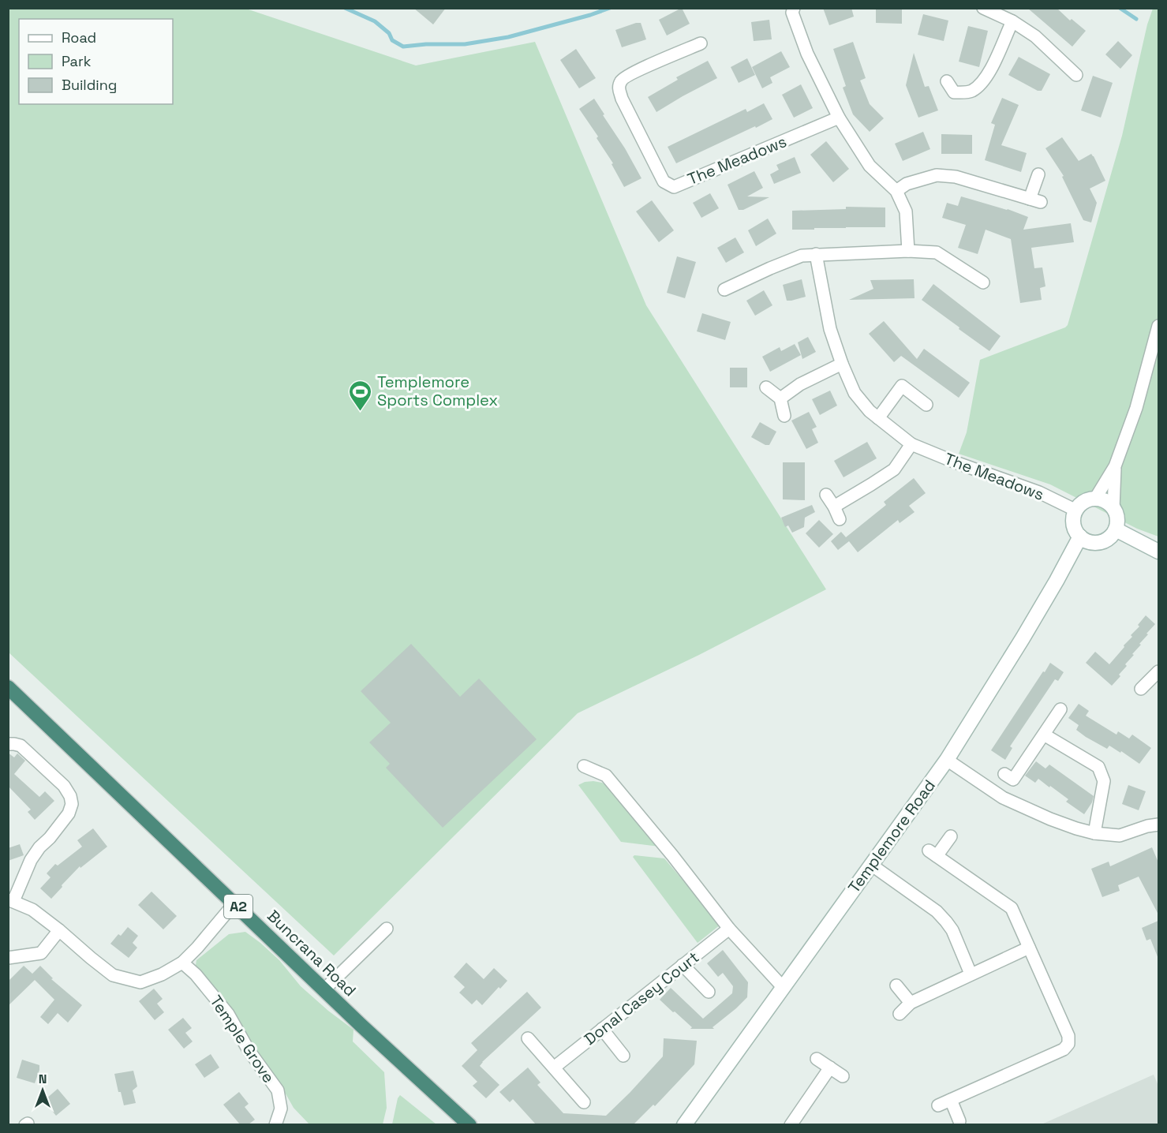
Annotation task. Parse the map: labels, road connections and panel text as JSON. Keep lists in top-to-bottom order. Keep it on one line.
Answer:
{"streets":{"highway":["A2","Buncrana Road"],"main road":["Templemore Road"],"street":["The Meadows","Donal Casey Court","Temple Grove"]},"crossings":[["The Meadows","Templemore Road"]],"places":{"sports":["Templemore Sports Complex"]},"legend":["Road","Park","Building"],"north":"top"}
